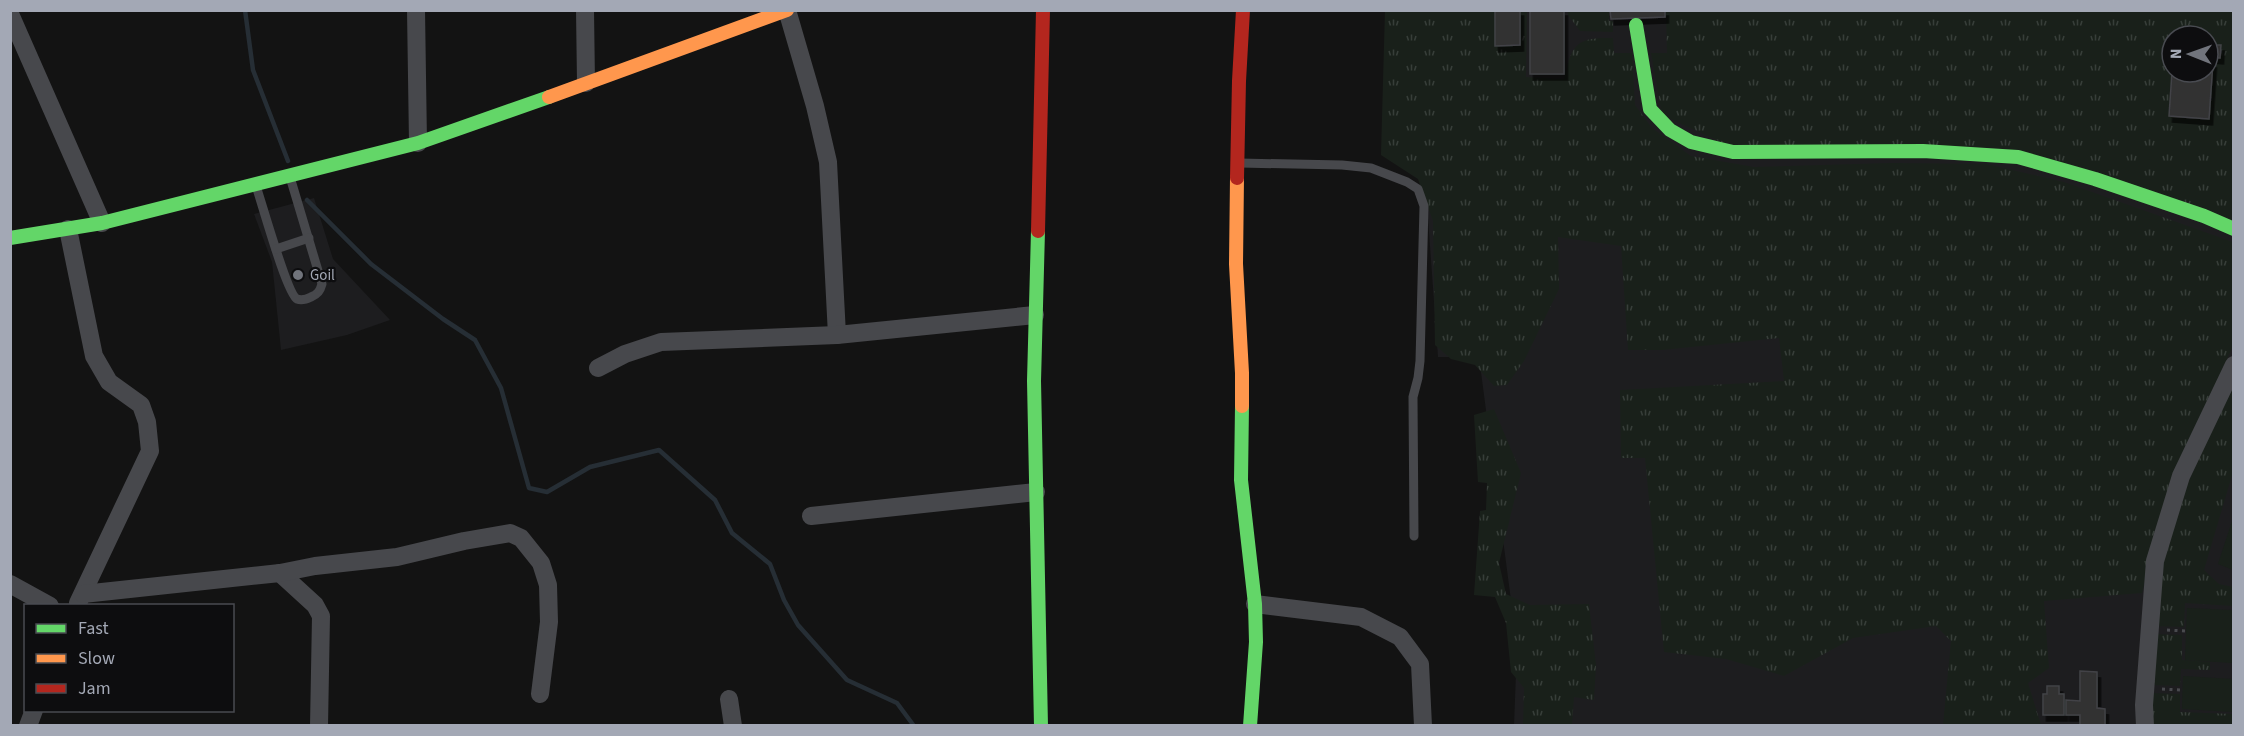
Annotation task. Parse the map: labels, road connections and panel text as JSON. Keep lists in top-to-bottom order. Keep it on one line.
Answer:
{"places":["Goil"],"legend":["Fast","Slow","Jam"],"north":"left"}
